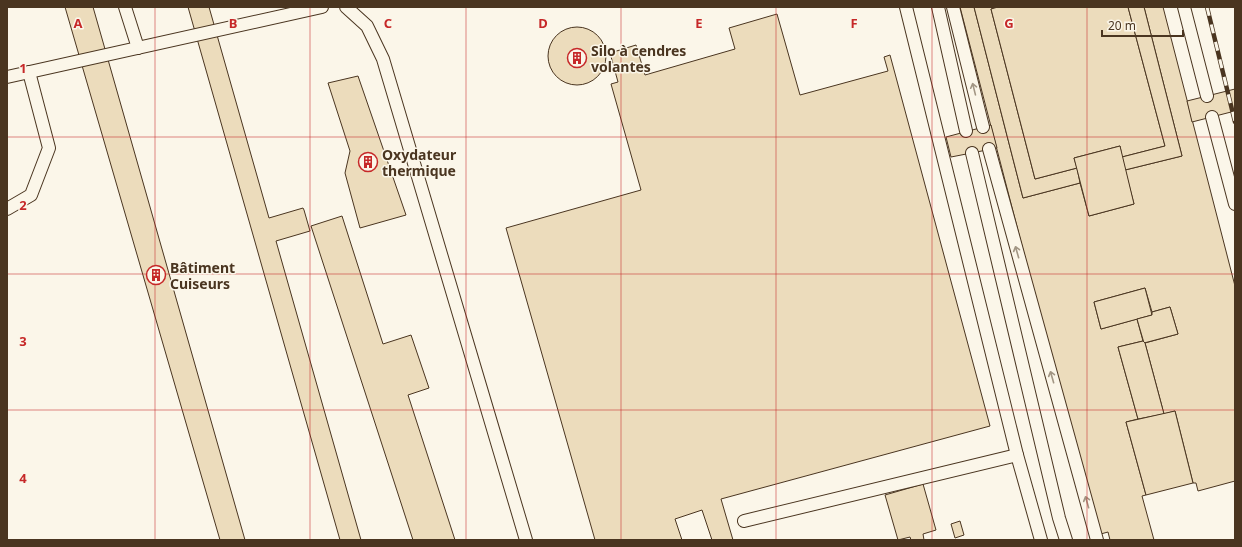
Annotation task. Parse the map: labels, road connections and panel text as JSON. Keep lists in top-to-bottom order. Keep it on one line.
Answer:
{"places":{"building":["Silo à cendres volantes","Oxydateur thermique","Bâtiment Cuiseurs"]},"scale_bar":"20 m","grid":{"columns":["A","B","C","D","E","F","G"],"rows":["1","2","3","4"]}}
